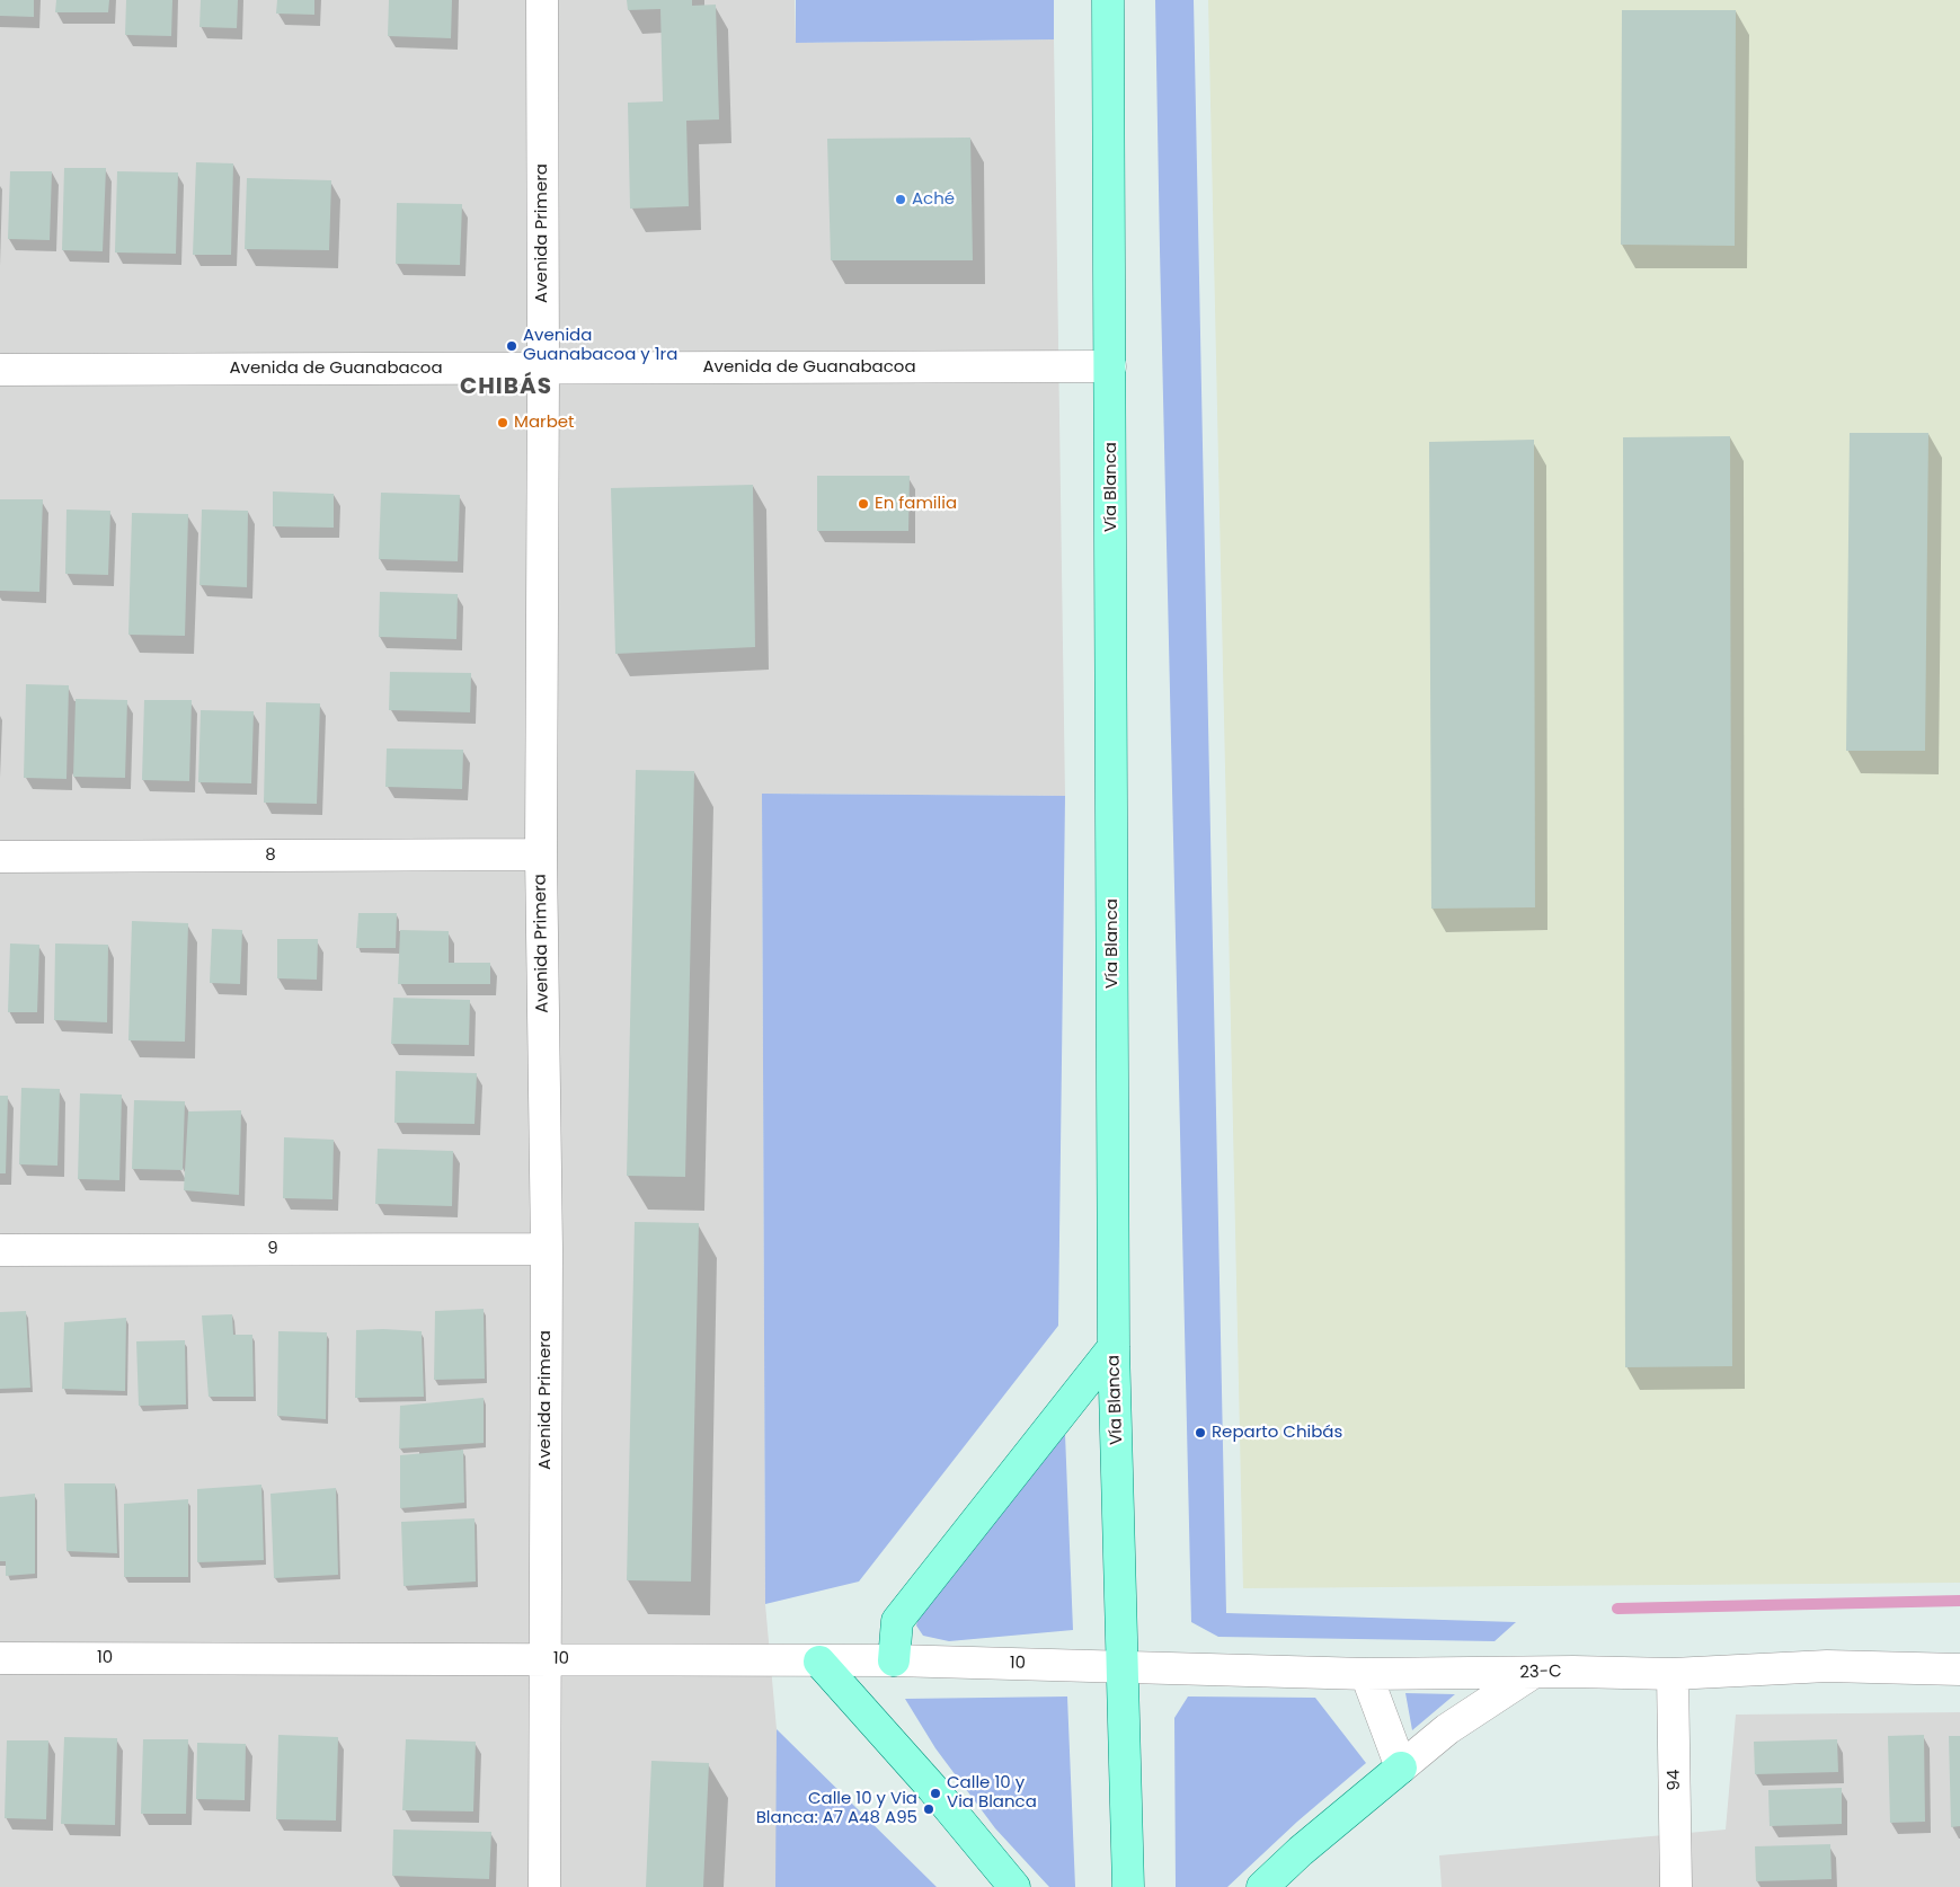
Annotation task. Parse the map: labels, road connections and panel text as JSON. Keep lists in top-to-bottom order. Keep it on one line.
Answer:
{"streets":{"main road":["Vía Blanca"],"street":["Avenida Primera","Avenida de Guanabacoa","8","9","10","23-C","94"]},"crossings":[["Avenida Primera","Avenida de Guanabacoa"],["Avenida Primera","8"],["Avenida Primera","9"],["Avenida Primera","10"],["Avenida de Guanabacoa","Vía Blanca"],["Vía Blanca","10"],["Vía Blanca","23-C"],["10","23-C"],["23-C","94"]],"districts":["CHIBÁS"],"places":["Aché","Avenida Guanabacoa y 1ra","Marbet","En familia","Reparto Chibás","Calle 10 y Via Blanca","Calle 10 y Via Blanca: A7 A48 A95"]}
